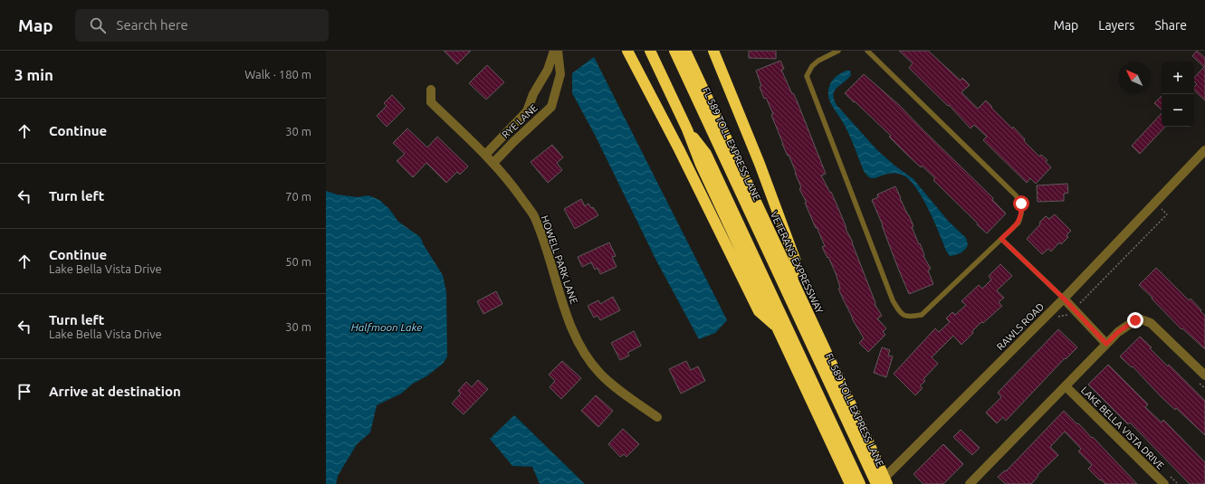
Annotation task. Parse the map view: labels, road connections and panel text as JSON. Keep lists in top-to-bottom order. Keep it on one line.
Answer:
{"streets":{"highway":["FL 589 TOLL EXPRESS LANE","VETERANS EXPRESSWAY"],"street":["RYE LANE","HOWELL PARK LANE","RAWLS ROAD","LAKE BELLA VISTA DRIVE"]},"crossings":[["RYE LANE","HOWELL PARK LANE"],["FL 589 TOLL EXPRESS LANE","VETERANS EXPRESSWAY"],["FL 589 TOLL EXPRESS LANE","RAWLS ROAD"]],"water":["Halfmoon Lake"],"north":"top left","page":{"header":"Map","search":"Search here","nav":["Map","Layers","Share"],"heading":["3 min","Walk · 180 m"],"map_buttons":["+","−"],"list":[["Continue","30 m"],["Turn left","70 m"],["Continue","Lake Bella Vista Drive","50 m"],["Turn left","Lake Bella Vista Drive","30 m"],"Arrive at destination"]}}
